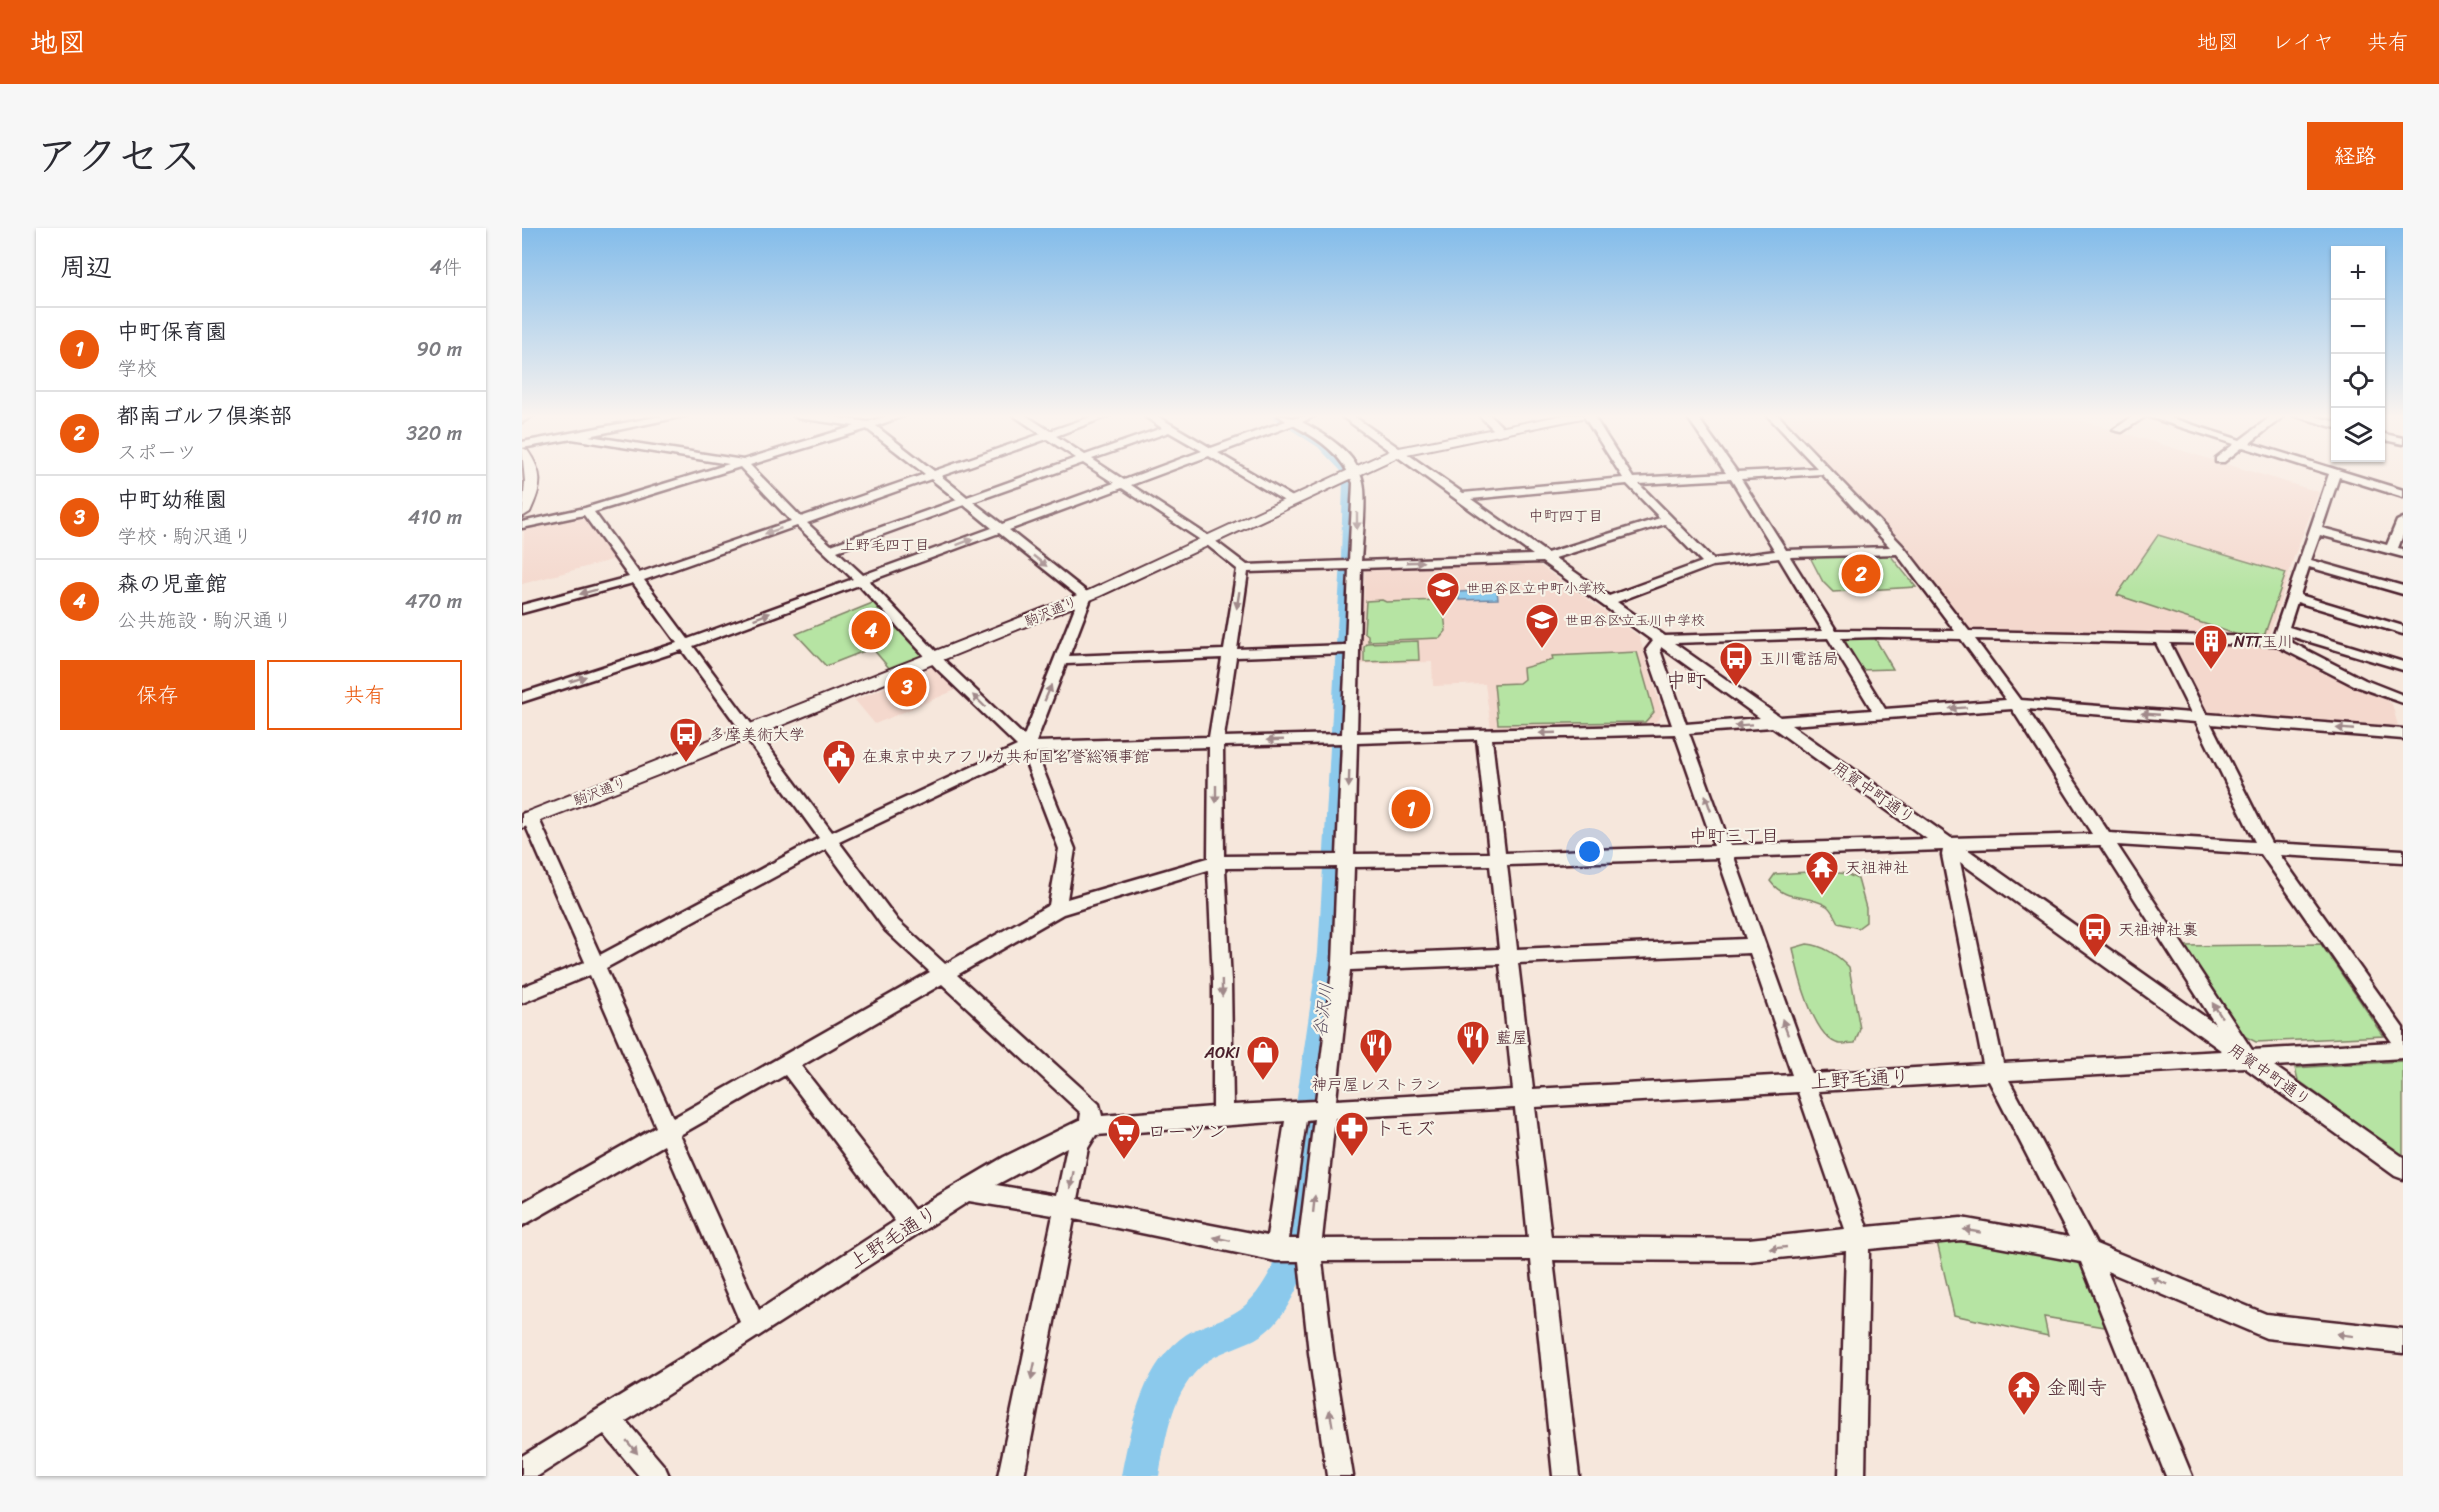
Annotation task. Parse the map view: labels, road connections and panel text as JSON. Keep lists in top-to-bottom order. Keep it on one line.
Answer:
{"streets":{"main road":["駒沢通り"],"street":["用賀中町通り","上野毛通り"]},"crossings":[["用賀中町通り","上野毛通り"]],"districts":["中町四丁目","上野毛四丁目","中町","中町三丁目"],"water":["谷沢川"],"places":{"school or university":["世田谷区立中町小学校","世田谷区立玉川中学校"],"building":["NTT玉川"],"bus stop":["玉川電話局","多摩美術大学","天祖神社裏"],"public building":["在東京中央アフリカ共和国名誉総領事館"],"temple":["天祖神社","金剛寺"],"restaurant":["藍屋","神戸屋レストラン"],"shop":["AOKI"],"pharmacy":["トモズ"],"supermarket":["ローソン"]},"page":{"header":"地図","nav":["地図","レイヤ","共有"],"title":"アクセス","buttons":["経路",["保存","共有"]],"heading":["周辺","4件"],"map_buttons":["+","−"],"list":[{"mark":"1","name":"中町保育園","note":"学校","value":"90 m"},{"mark":"2","name":"都南ゴルフ倶楽部","note":"スポーツ","value":"320 m"},{"mark":"3","name":"中町幼稚園","note":"学校 · 駒沢通り","value":"410 m"},{"mark":"4","name":"森の児童館","note":"公共施設 · 駒沢通り","value":"470 m"}],"pins":["2","4","3","1"]}}
